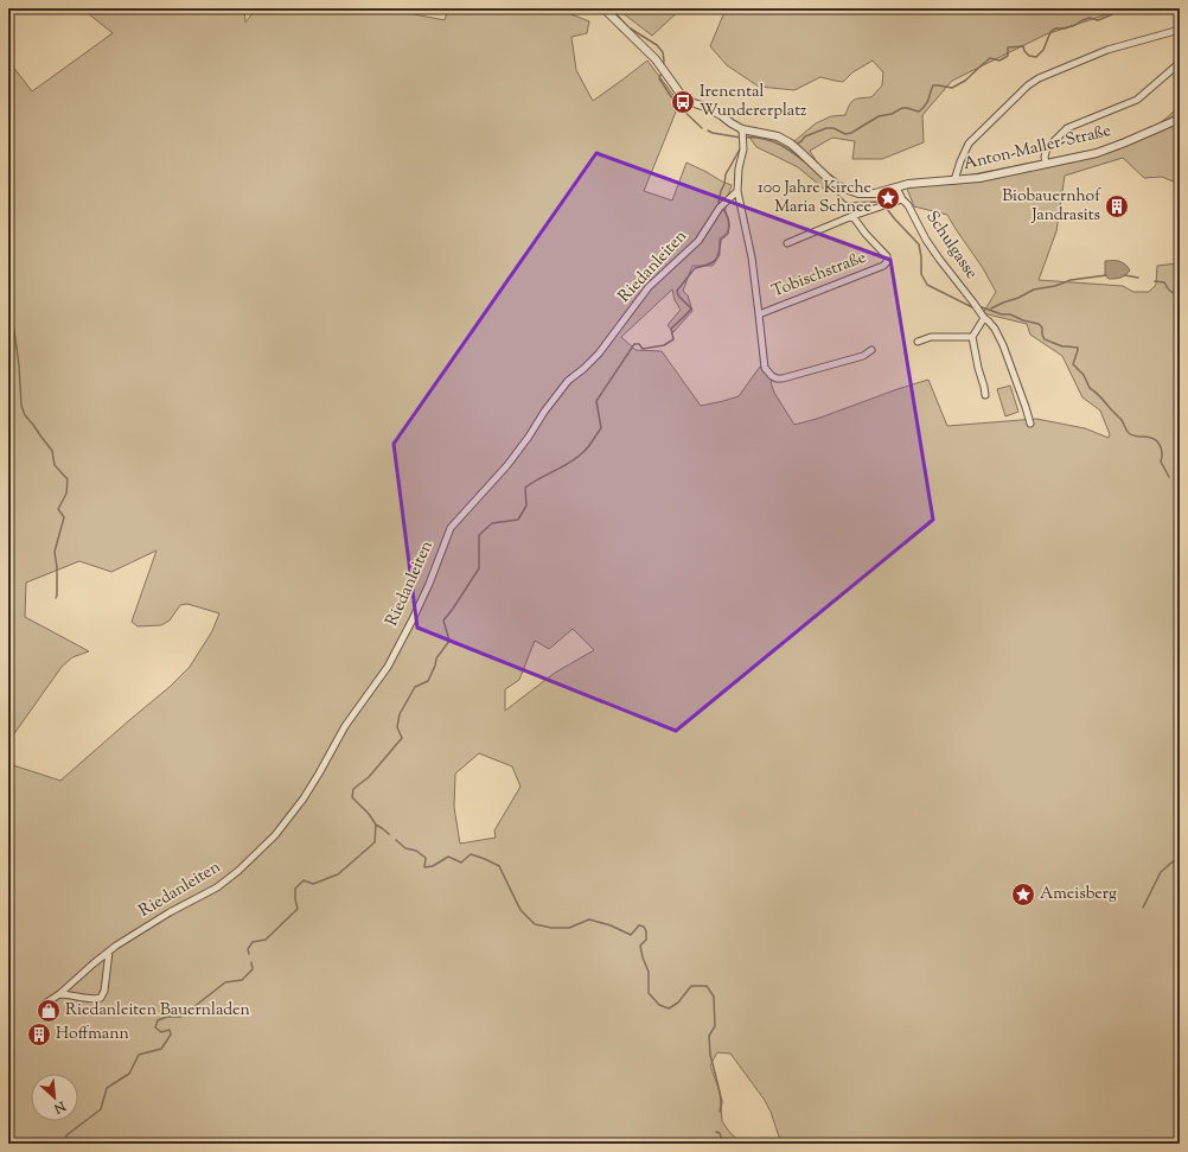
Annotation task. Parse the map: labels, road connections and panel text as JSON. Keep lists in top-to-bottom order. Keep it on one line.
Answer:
{"streets":{"street":["Anton-Maller-Straße","Schulgasse","Riedanleiten","Tobischstraße"]},"crossings":[["Anton-Maller-Straße","Schulgasse"]],"places":{"bus stop":["Irenental Wundererplatz"],"place":["100 Jahre Kirche Maria Schnee","Ameisberg"],"building":["Biobauernhof Jandrasits","Hoffmann"],"shop":["Riedanleiten Bauernladen"]},"north":"bottom right"}
